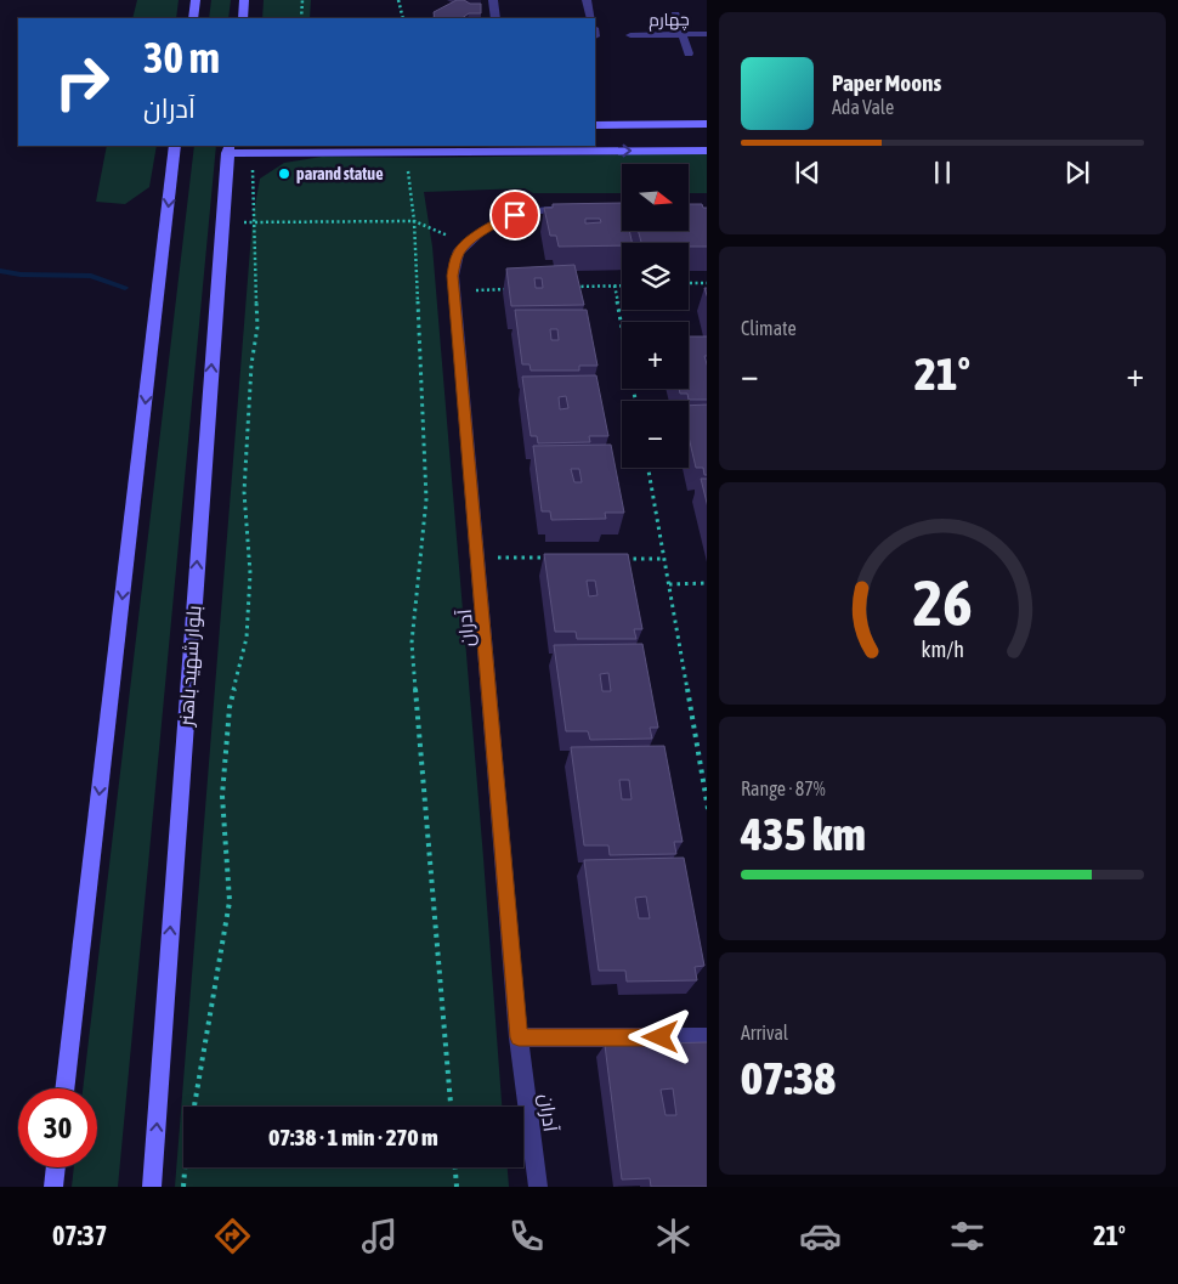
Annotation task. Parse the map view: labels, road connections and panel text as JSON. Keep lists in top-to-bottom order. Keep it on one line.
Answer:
{"streets":{"main road":["بلوار شهید باهنر"],"street":["آدران"],"lane":["چهارم"]},"places":["parand statue"],"north":"right","page":{"turn":["30 m","آدران"],"song":["Paper Moons","Ada Vale"],"map_buttons":["+","−"],"tile":["Climate",["Range · 87%","435 km"],["Arrival","07:38"]],"heat":["−","21°","+"],"limit":"30","trip":"07:38 · 1 min · 270 m","tabs":["07:37","21°"],"gauge":["26","km/h"]}}
